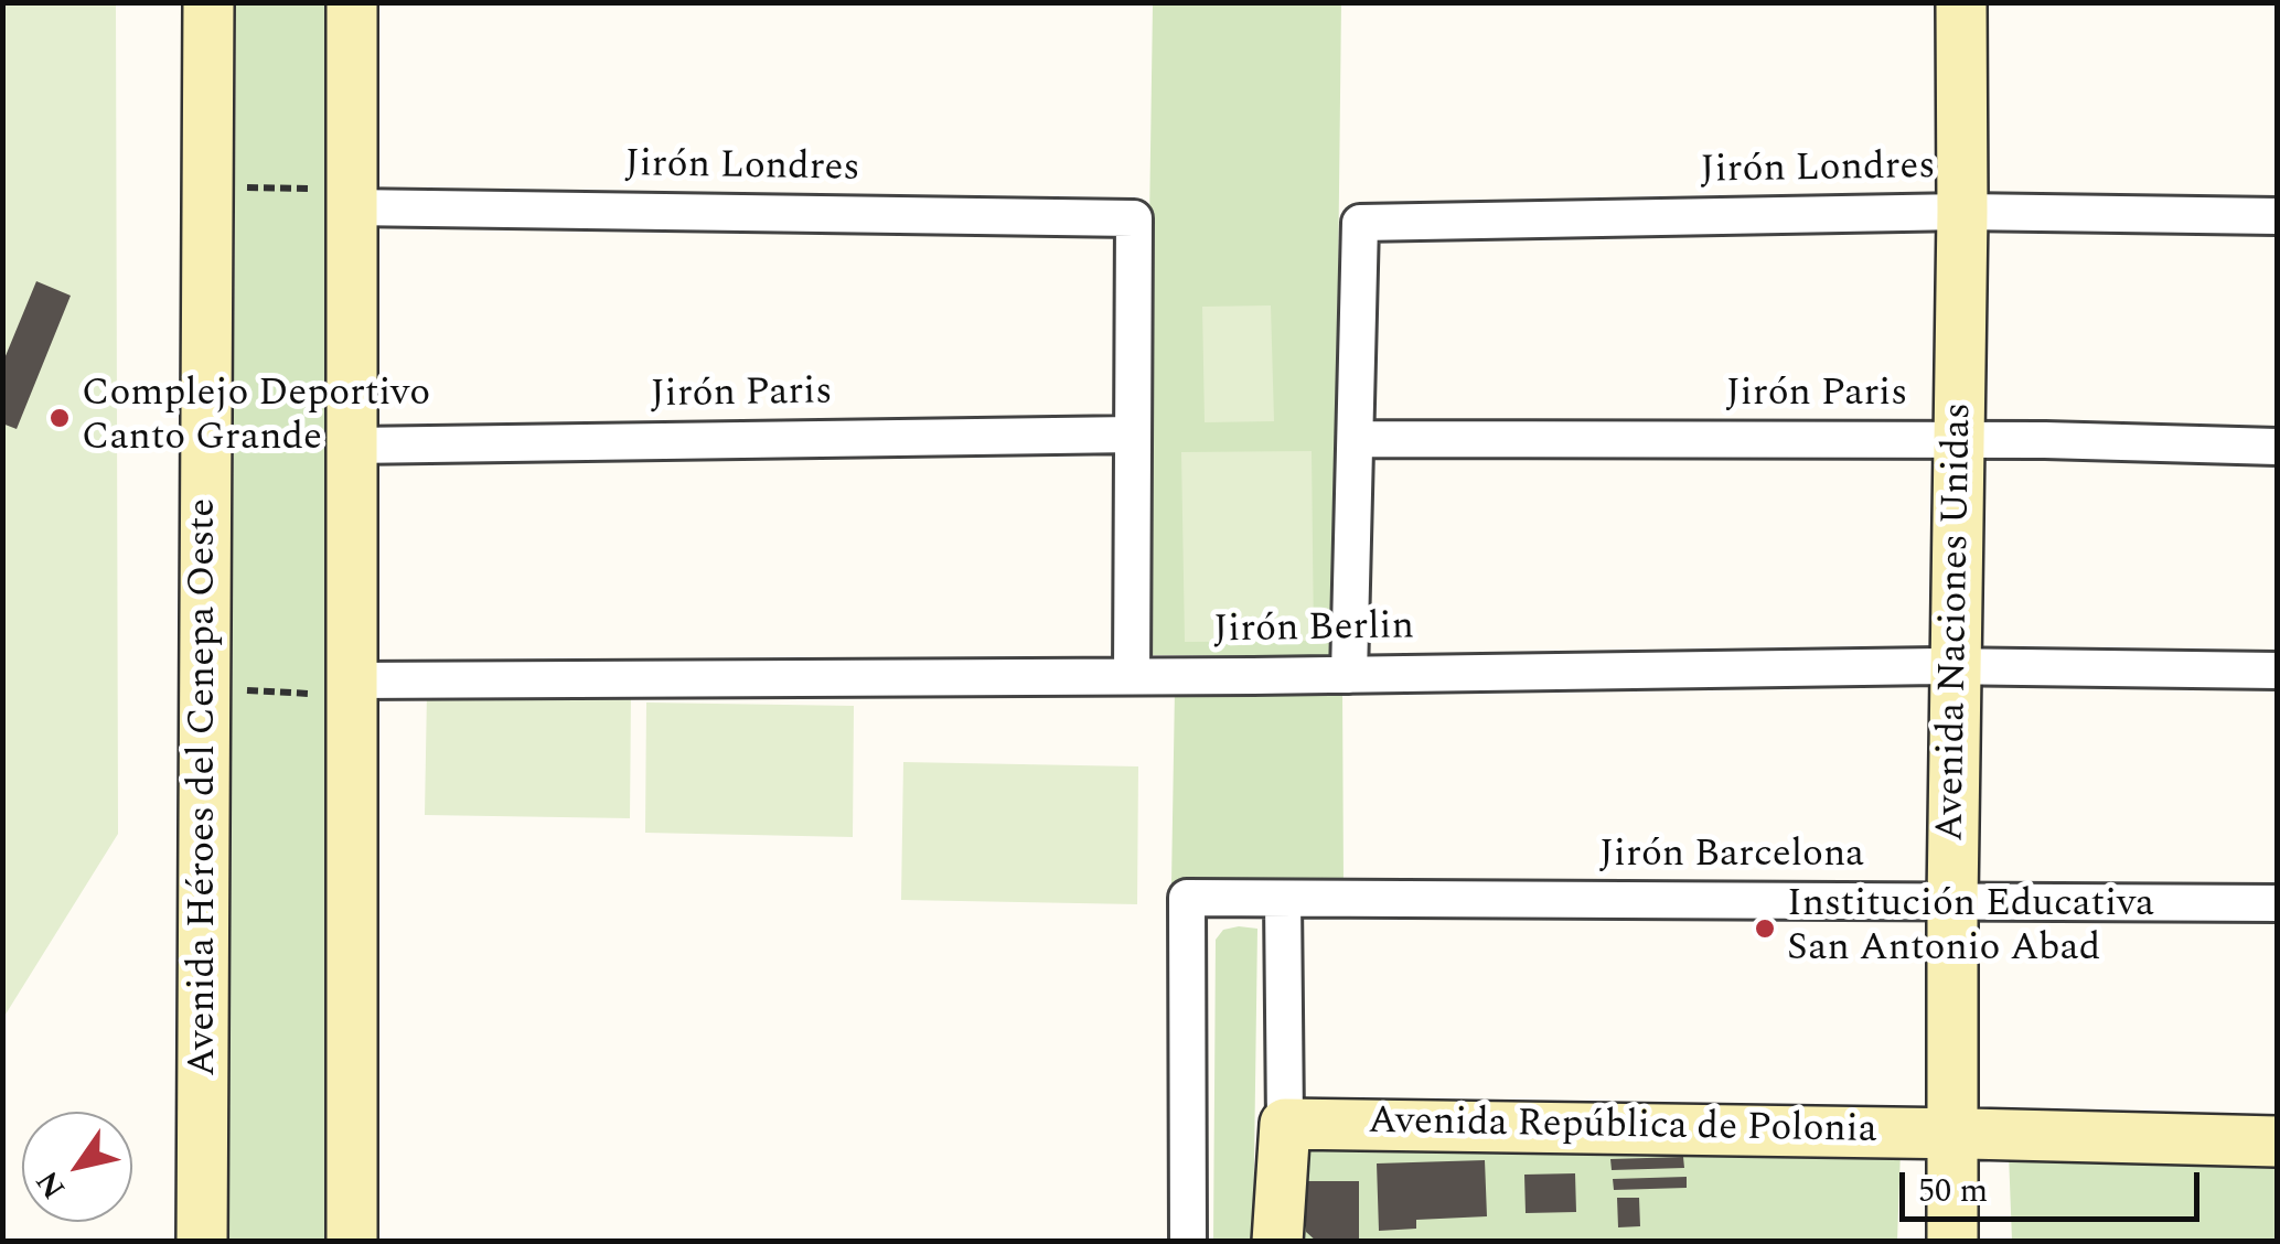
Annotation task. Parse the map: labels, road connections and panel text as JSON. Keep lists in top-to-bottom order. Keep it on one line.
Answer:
{"streets":{"main road":["Avenida Naciones Unidas","Avenida Héroes del Cenepa Oeste","Avenida República de Polonia"],"street":["Jirón Londres","Jirón Paris","Jirón Berlin","Jirón Barcelona"]},"crossings":[["Jirón Londres","Jirón Paris"],["Jirón Londres","Avenida Naciones Unidas"],["Jirón Paris","Avenida Naciones Unidas"],["Avenida Naciones Unidas","Jirón Berlin"],["Avenida Naciones Unidas","Jirón Barcelona"],["Avenida Naciones Unidas","Avenida República de Polonia"]],"places":["Complejo Deportivo Canto Grande","Institución Educativa San Antonio Abad"],"scale_bar":"50 m","north":"bottom left"}
